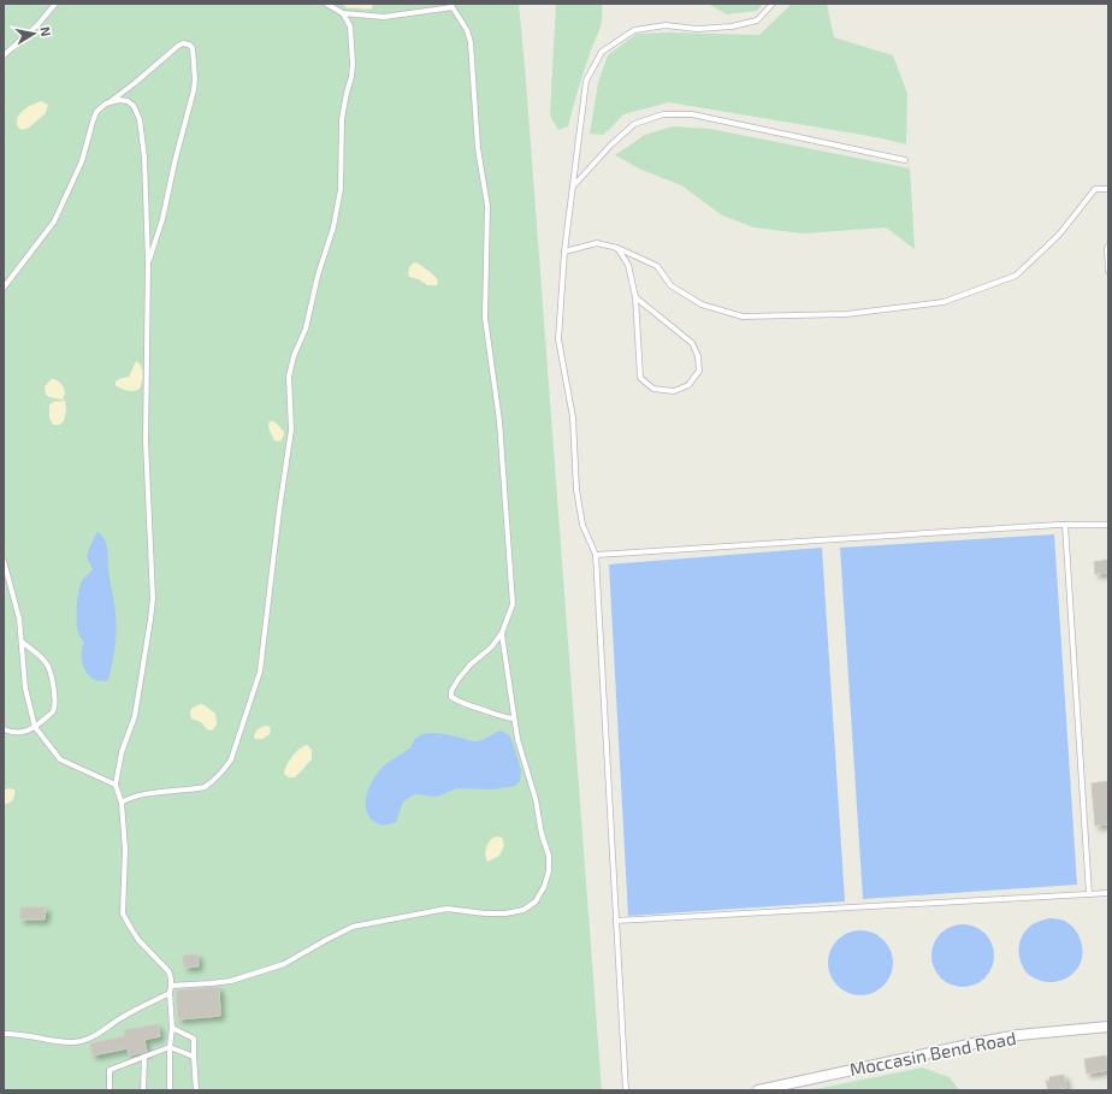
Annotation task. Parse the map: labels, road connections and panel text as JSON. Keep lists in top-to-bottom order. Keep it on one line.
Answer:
{"streets":{"street":["Moccasin Bend Road"]},"north":"right"}
